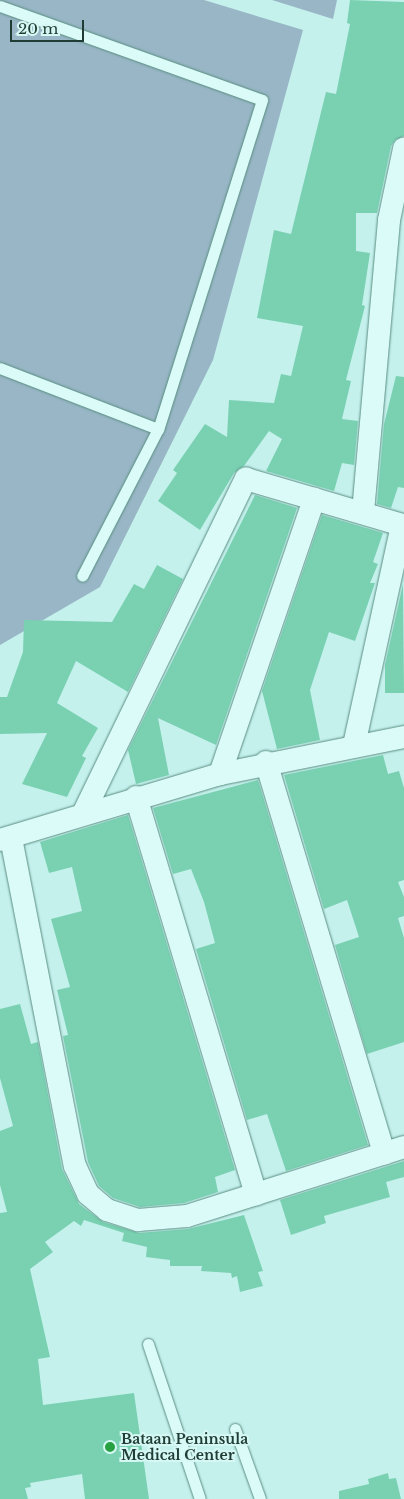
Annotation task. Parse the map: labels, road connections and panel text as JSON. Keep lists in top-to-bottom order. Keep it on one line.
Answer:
{"places":["Bataan Peninsula Medical Center"],"scale_bar":"20 m"}
